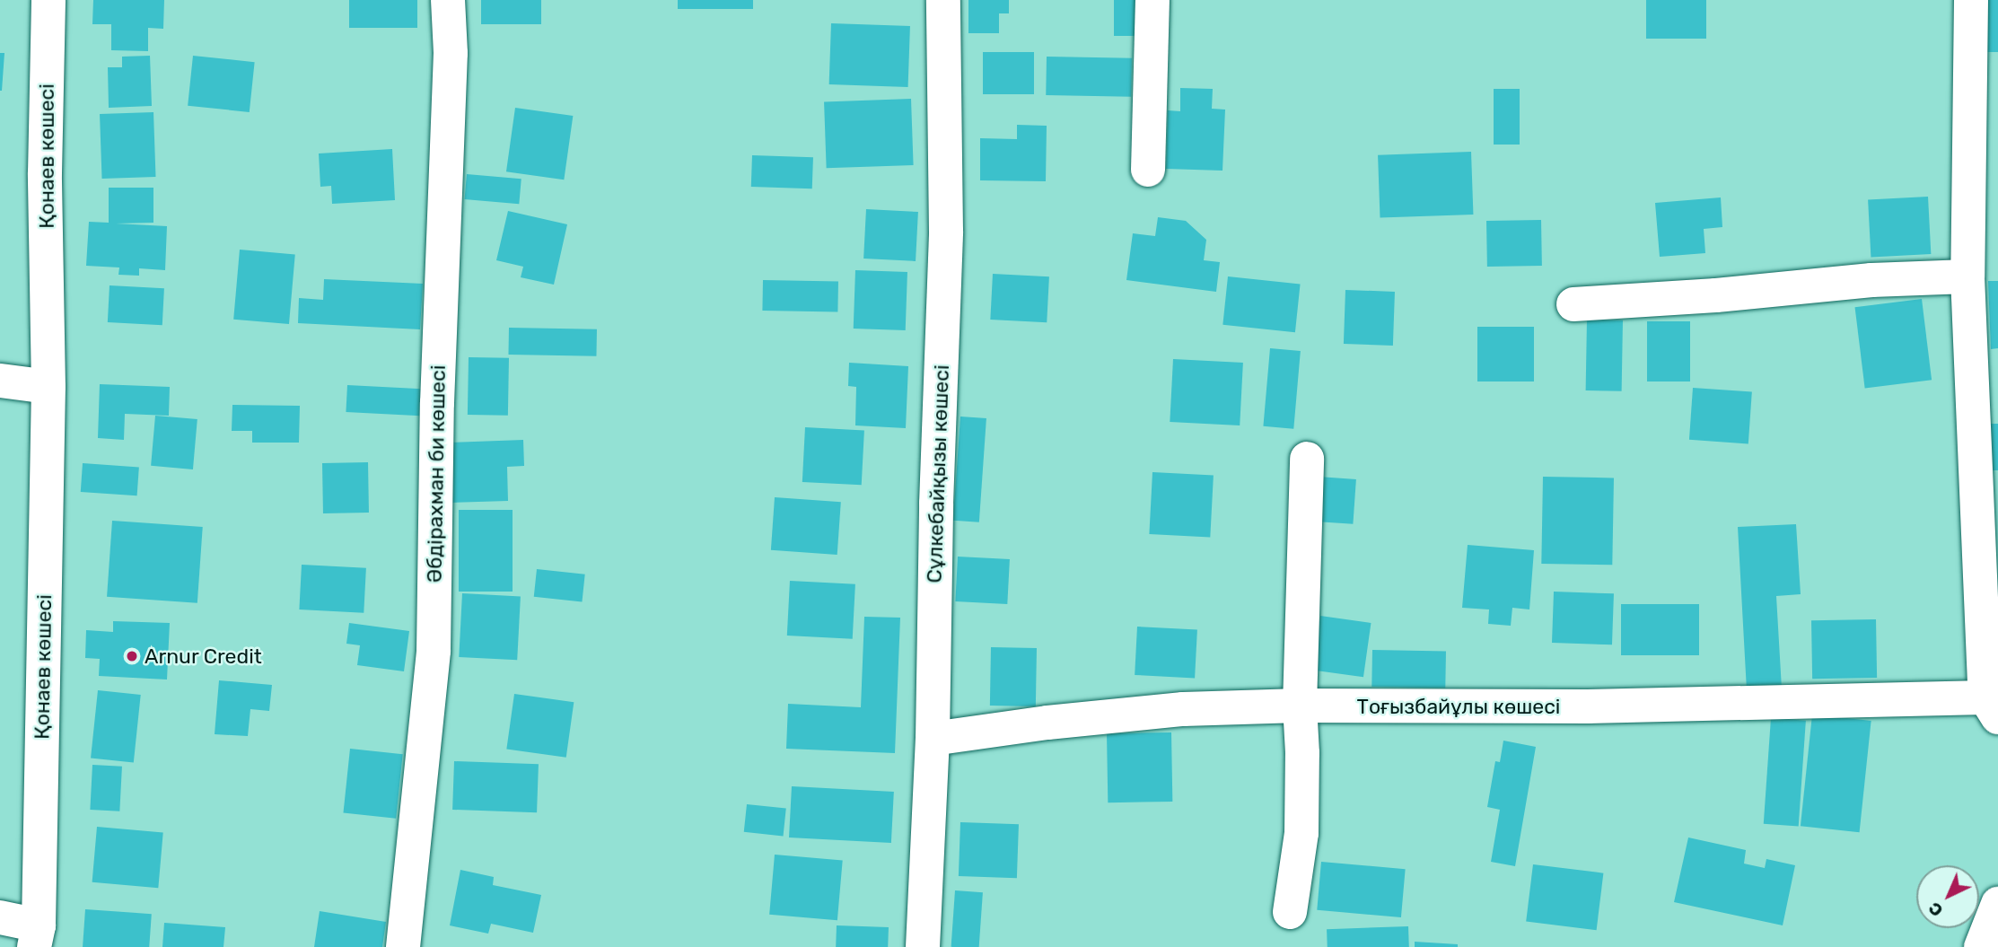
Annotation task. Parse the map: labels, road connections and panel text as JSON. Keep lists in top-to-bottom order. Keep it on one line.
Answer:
{"streets":{"street":["Қонаев көшесі","Әбдірахман би көшесі","Сұлкебайқызы көшесі","Тоғызбайұлы көшесі"]},"crossings":[["Сұлкебайқызы көшесі","Тоғызбайұлы көшесі"]],"places":["Arnur Credit"],"north":"bottom left"}
